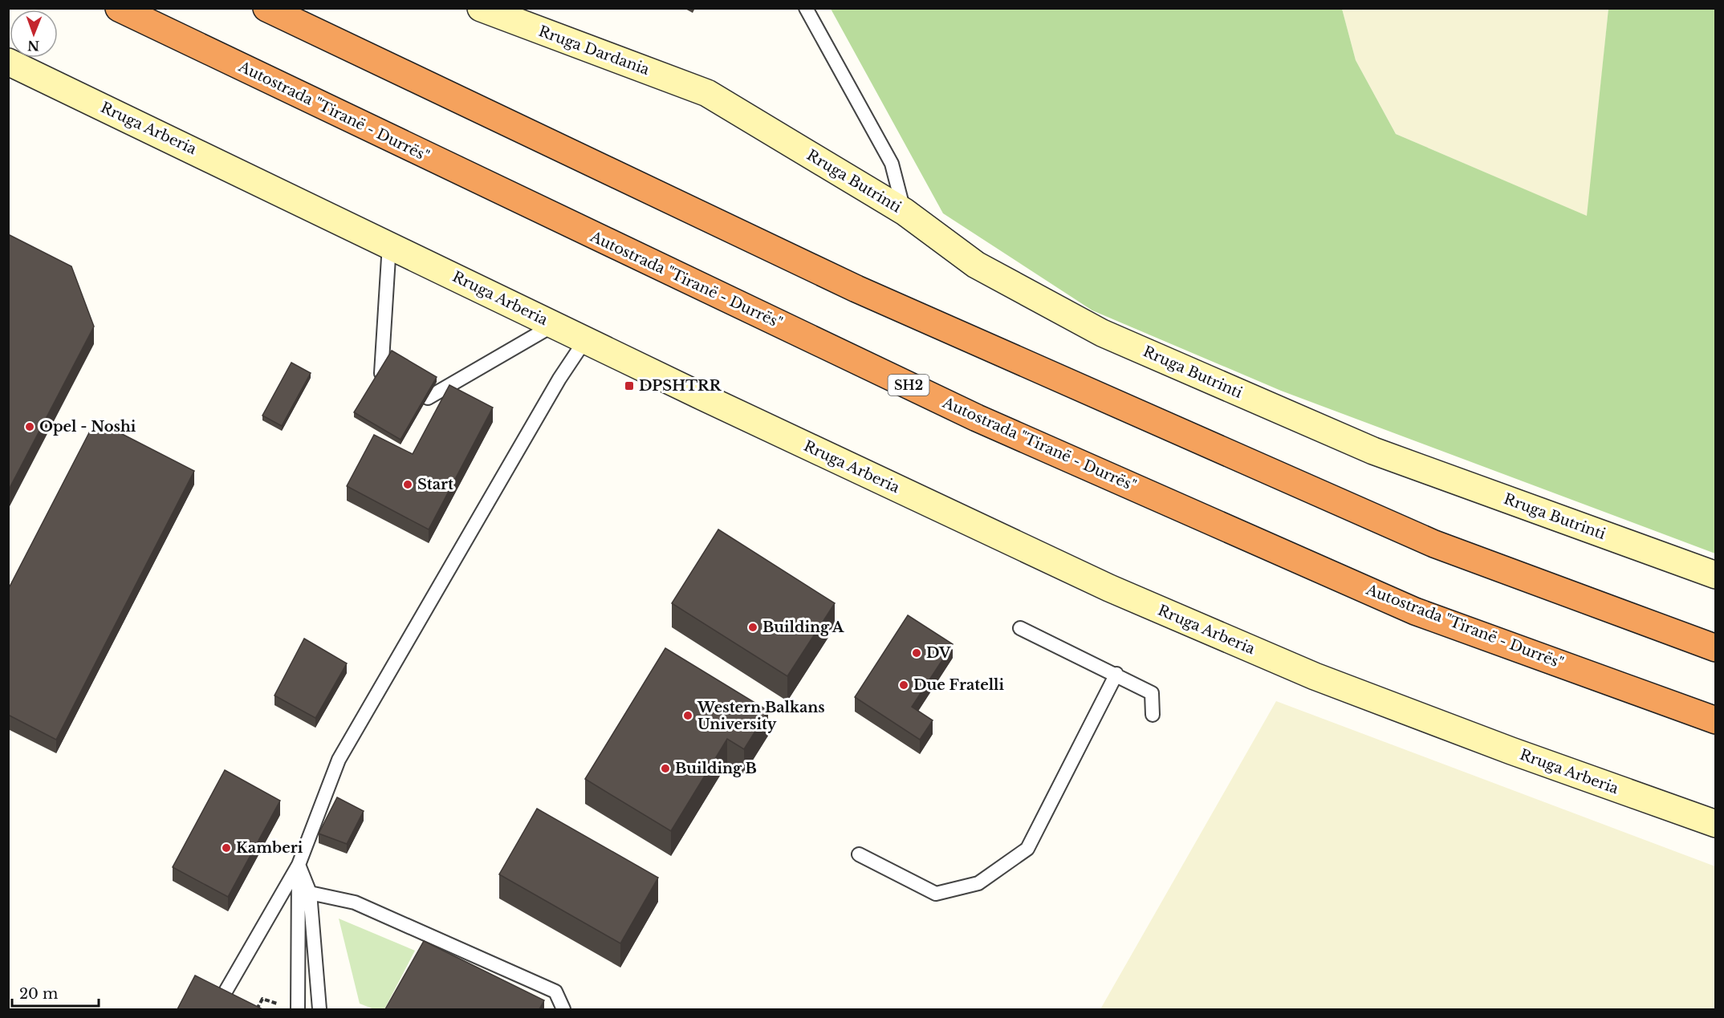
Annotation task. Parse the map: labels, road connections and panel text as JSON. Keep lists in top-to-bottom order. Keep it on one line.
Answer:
{"streets":{"highway":["Autostrada \"Tiranë - Durrës\"","SH2"],"main road":["Rruga Dardania","Rruga Arberia","Rruga Butrinti"]},"crossings":[["Rruga Dardania","Rruga Butrinti"]],"places":{"transit":["DPSHTRR"],"other":["Opel - Noshi","Start","Building A","DV","Due Fratelli","Western Balkans University","Building B","Kamberi"]},"scale_bar":"20 m","north":"bottom"}
